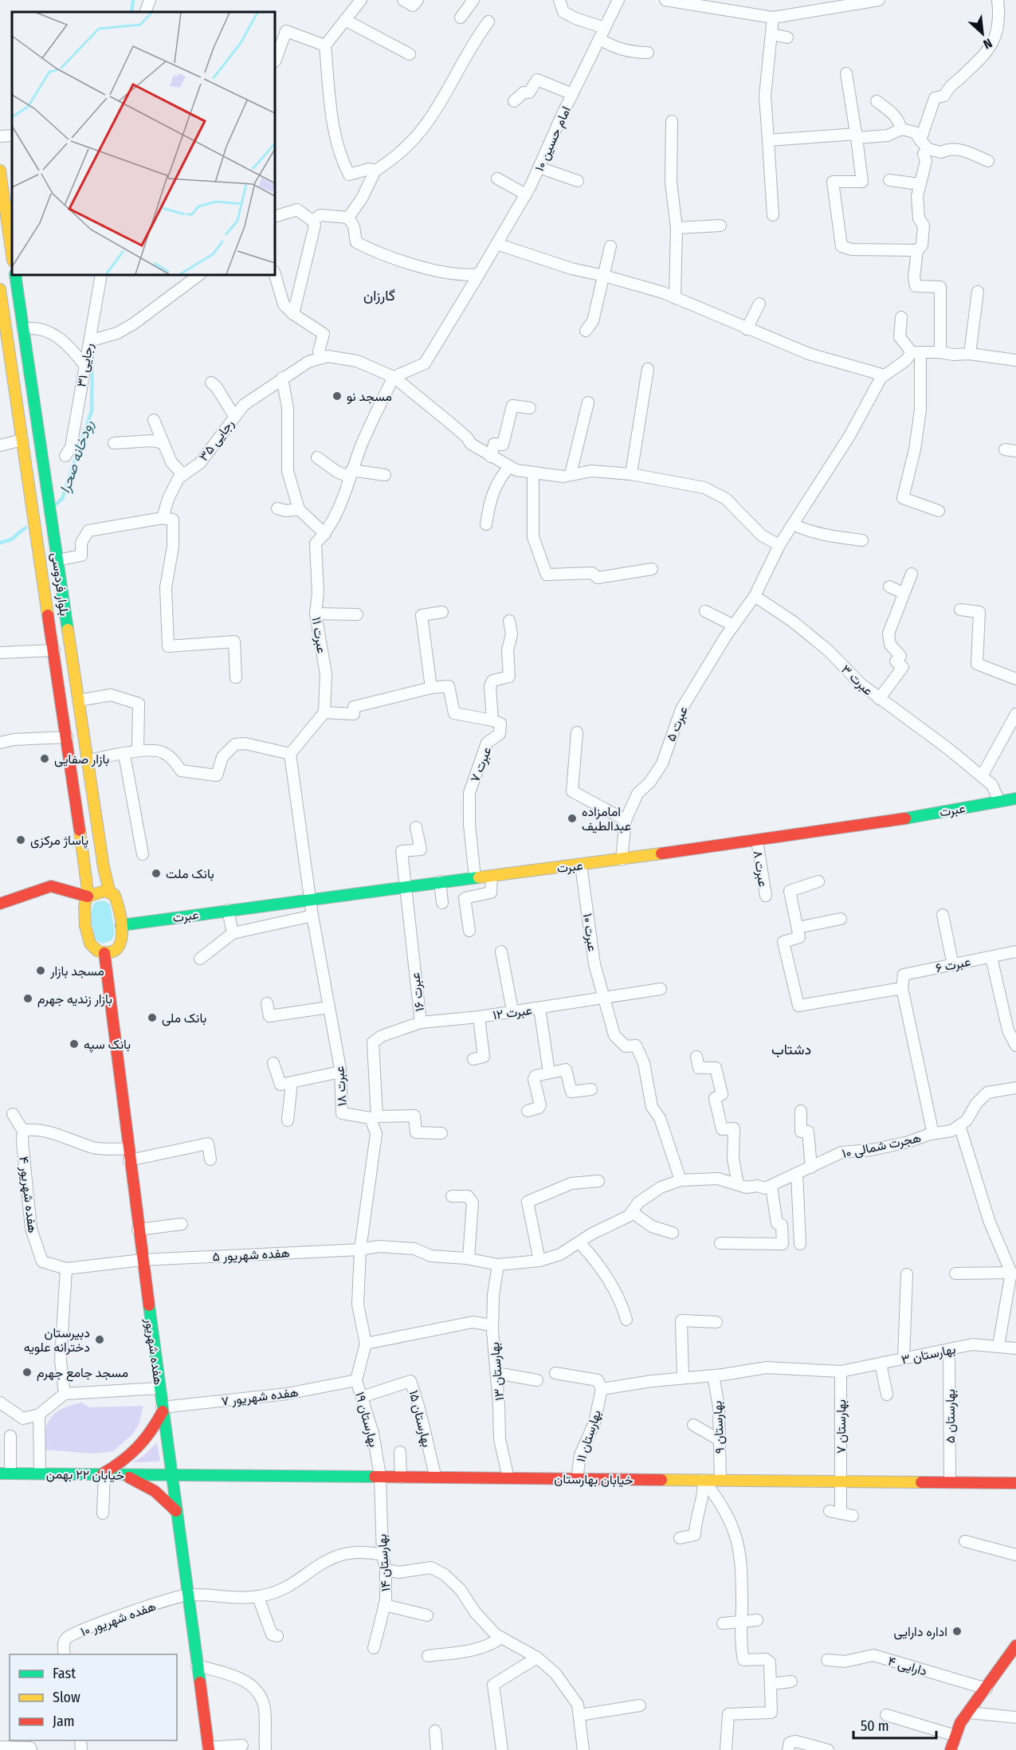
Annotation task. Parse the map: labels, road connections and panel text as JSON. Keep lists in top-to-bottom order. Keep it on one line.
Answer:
{"streets":{"main road":["بلوار فردوسی","عبرت","هفده شهریور","خیابان ۲۲ بهمن","خیابان بهارستان"],"street":["امام حسین ۱۰","رجایی ۳۱","رجایی ۳۵","عبرت ۱۱","عبرت ۳","عبرت ۵","عبرت ۷","عبرت ۸","عبرت ۱۰","عبرت ۶","عبرت ۱۶","عبرت ۱۲","عبرت ۱۸","هجرت شمالی ۱۰","هفده شهریور ۴","هفده شهریور ۵","بهارستان ۳","بهارستان ۱۳","هفده شهریور ۷","بهارستان ۵","بهارستان ۱۵","بهارستان ۱۹","بهارستان ۷","بهارستان ۹","بهارستان ۱۱","بهارستان ۱۴","هفده شهریور ۱۰","دارایی ۴"]},"crossings":[["امام حسین ۱۰","عبرت ۱۱"],["بلوار فردوسی","عبرت"],["بلوار فردوسی","هفده شهریور"],["عبرت ۳","عبرت ۵"],["عبرت ۳","عبرت"],["عبرت ۵","عبرت"],["عبرت ۷","عبرت"],["عبرت","عبرت ۸"],["عبرت","عبرت ۱۰"],["عبرت","عبرت ۱۶"],["عبرت","عبرت ۱۸"],["عبرت ۱۰","عبرت ۱۲"],["عبرت ۱۰","هجرت شمالی ۱۰"],["عبرت ۱۶","عبرت ۱۲"],["عبرت ۱۶","عبرت ۱۸"],["هجرت شمالی ۱۰","هفده شهریور ۵"],["هفده شهریور ۴","هفده شهریور ۵"],["هفده شهریور ۴","هفده شهریور"],["هفده شهریور ۵","هفده شهریور"],["هفده شهریور ۵","بهارستان ۱۳"],["هفده شهریور ۵","بهارستان ۱۹"],["هفده شهریور","هفده شهریور ۷"],["هفده شهریور","خیابان ۲۲ بهمن"],["هفده شهریور","خیابان بهارستان"],["هفده شهریور","هفده شهریور ۱۰"],["بهارستان ۳","بهارستان ۵"],["بهارستان ۳","بهارستان ۷"],["بهارستان ۳","بهارستان ۹"],["بهارستان ۱۳","خیابان بهارستان"],["هفده شهریور ۷","بهارستان ۱۹"],["بهارستان ۵","خیابان بهارستان"],["بهارستان ۱۵","بهارستان ۱۹"],["بهارستان ۱۵","خیابان بهارستان"],["بهارستان ۱۹","خیابان بهارستان"],["بهارستان ۱۹","بهارستان ۱۴"],["بهارستان ۷","خیابان بهارستان"],["بهارستان ۹","خیابان بهارستان"],["بهارستان ۱۱","خیابان بهارستان"],["خیابان ۲۲ بهمن","خیابان بهارستان"],["خیابان بهارستان","بهارستان ۱۴"]],"districts":["گارزان","دشتاب"],"water":["رودخانه صحرا"],"places":["مسجد نو","بازار صفایی","امامزاده عبدالطیف","پاساژ مرکزی","بانک ملت","مسجد بازار","بازار زندیه جهرم","بانک ملی","بانک سپه","دبیرستان دخترانه علویه","مسجد جامع جهرم","اداره دارایی"],"legend":["Fast","Slow","Jam"],"scale_bar":"50 m","north":"bottom right"}
